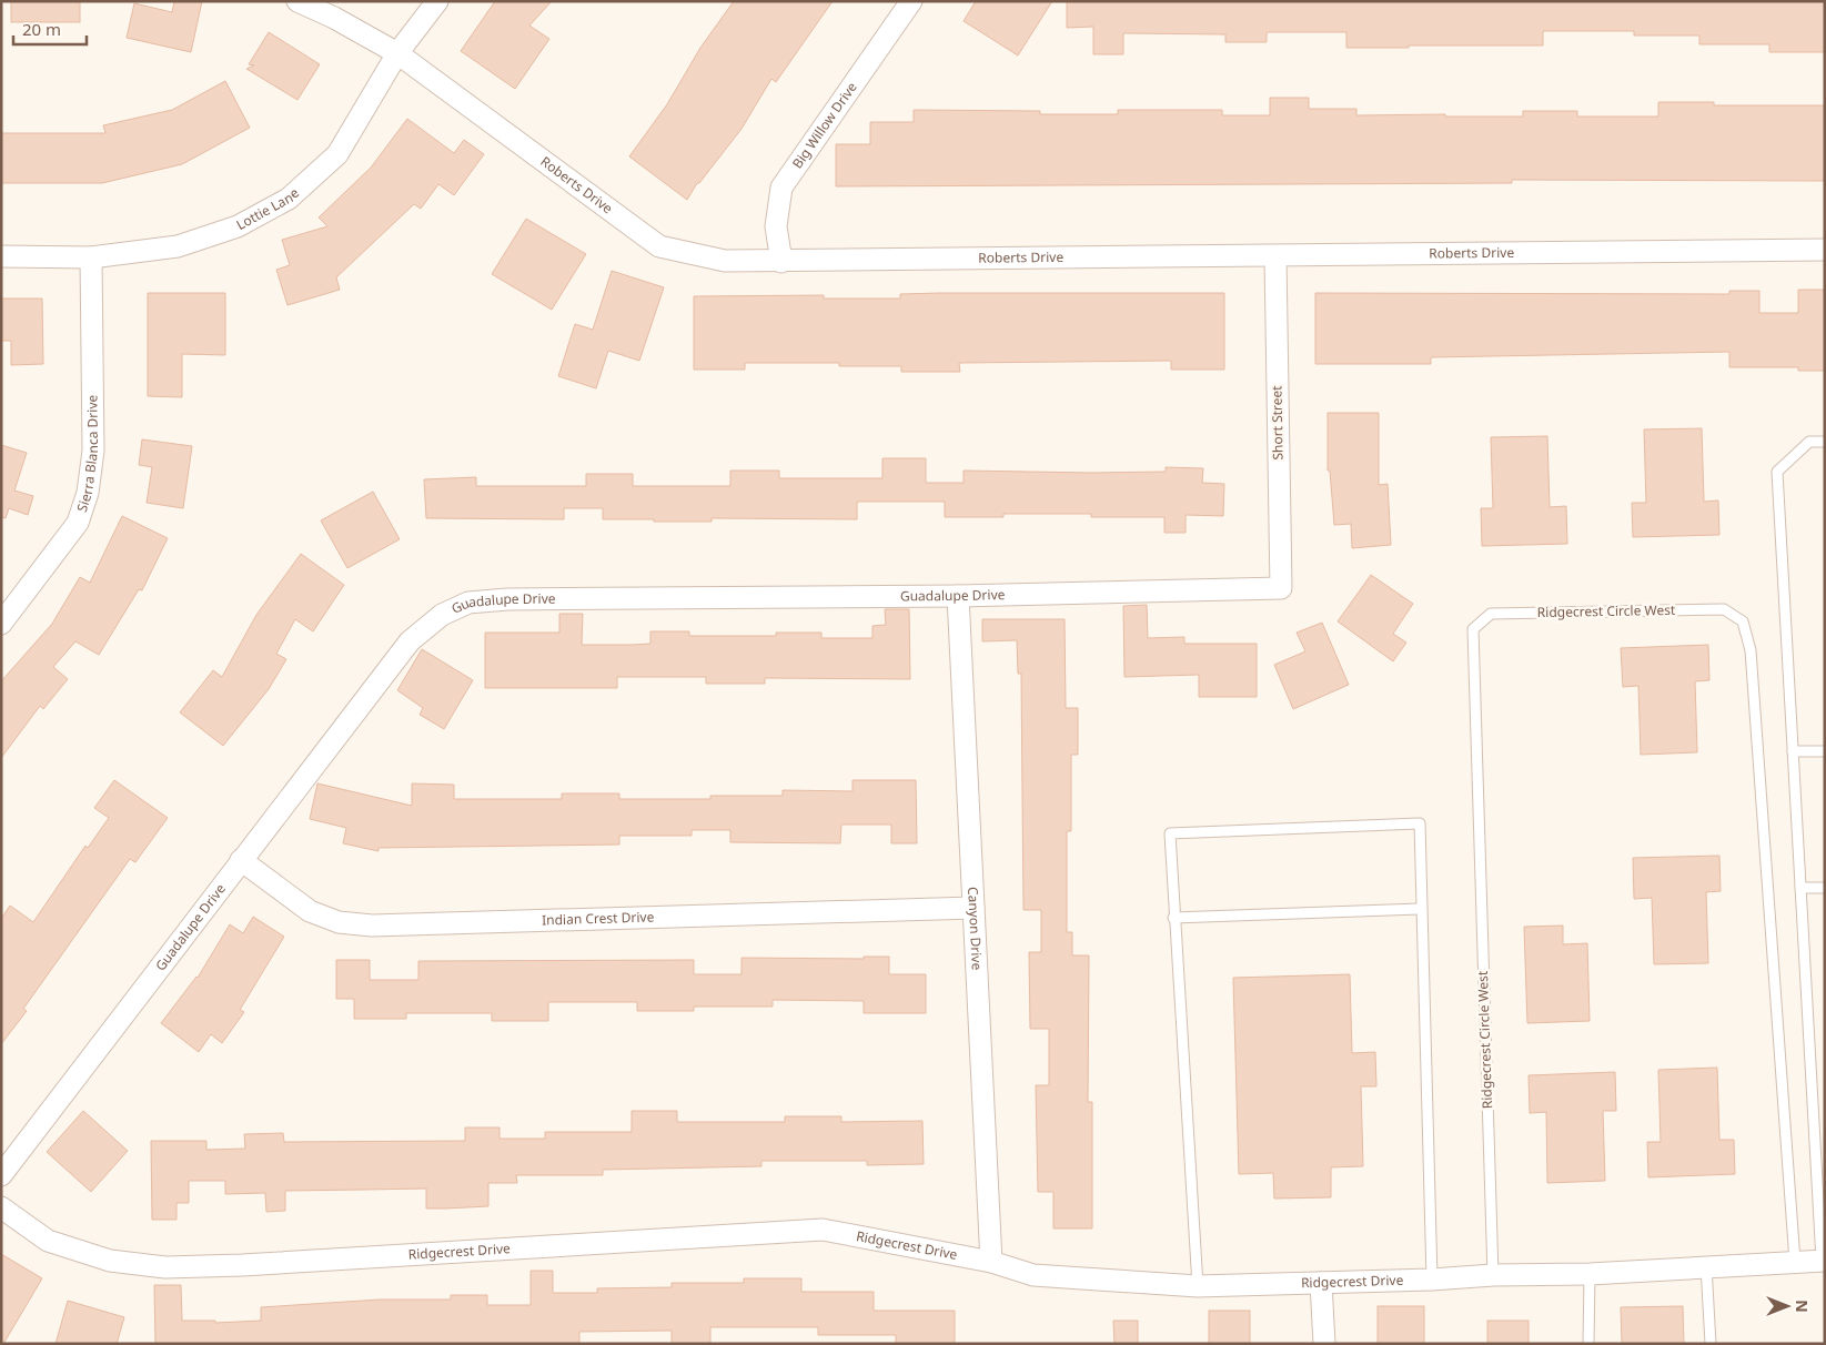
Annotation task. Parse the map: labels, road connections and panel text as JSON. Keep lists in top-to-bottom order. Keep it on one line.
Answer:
{"streets":{"street":["Big Willow Drive","Roberts Drive","Lottie Lane","Short Street","Sierra Blanca Drive","Guadalupe Drive","Indian Crest Drive","Canyon Drive","Ridgecrest Drive"],"lane":["Ridgecrest Circle West"]},"crossings":[["Big Willow Drive","Roberts Drive"],["Roberts Drive","Lottie Lane"],["Roberts Drive","Short Street"],["Lottie Lane","Sierra Blanca Drive"],["Short Street","Guadalupe Drive"],["Guadalupe Drive","Indian Crest Drive"],["Guadalupe Drive","Canyon Drive"],["Ridgecrest Circle West","Ridgecrest Drive"],["Indian Crest Drive","Canyon Drive"],["Canyon Drive","Ridgecrest Drive"]],"scale_bar":"20 m","north":"right"}
